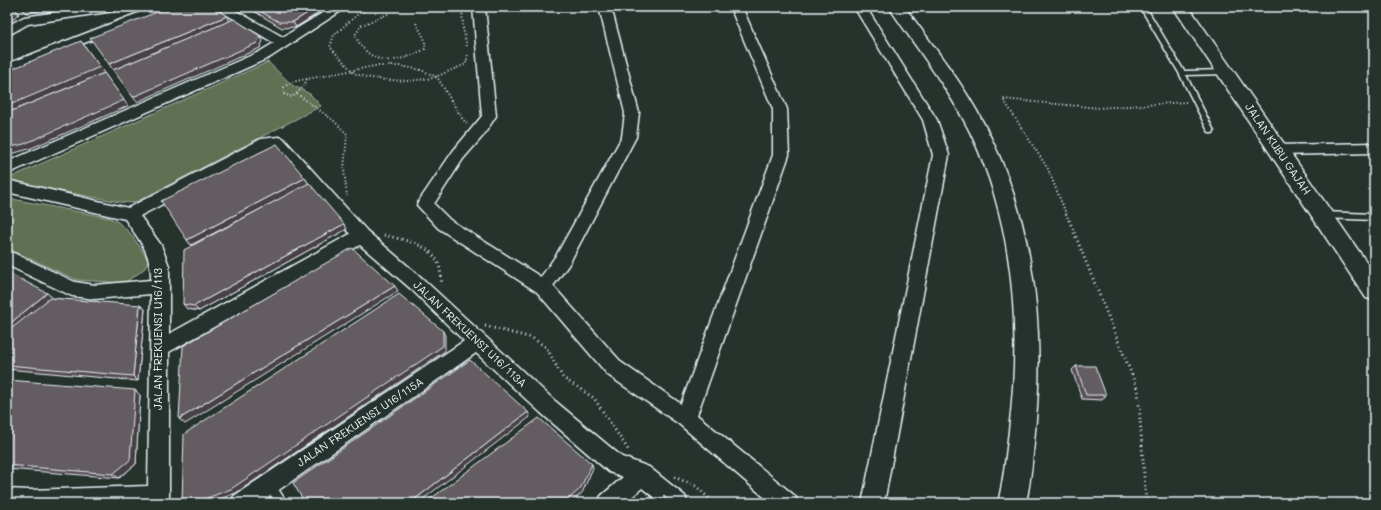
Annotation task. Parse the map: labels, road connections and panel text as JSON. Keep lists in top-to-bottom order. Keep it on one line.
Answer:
{"streets":{"street":["JALAN KUBU GAJAH","JALAN FREKUENSI U16/113A","JALAN FREKUENSI U16/113","JALAN FREKUENSI U16/115A"]},"crossings":[["JALAN FREKUENSI U16/113A","JALAN FREKUENSI U16/113"],["JALAN FREKUENSI U16/113A","JALAN FREKUENSI U16/115A"]]}
